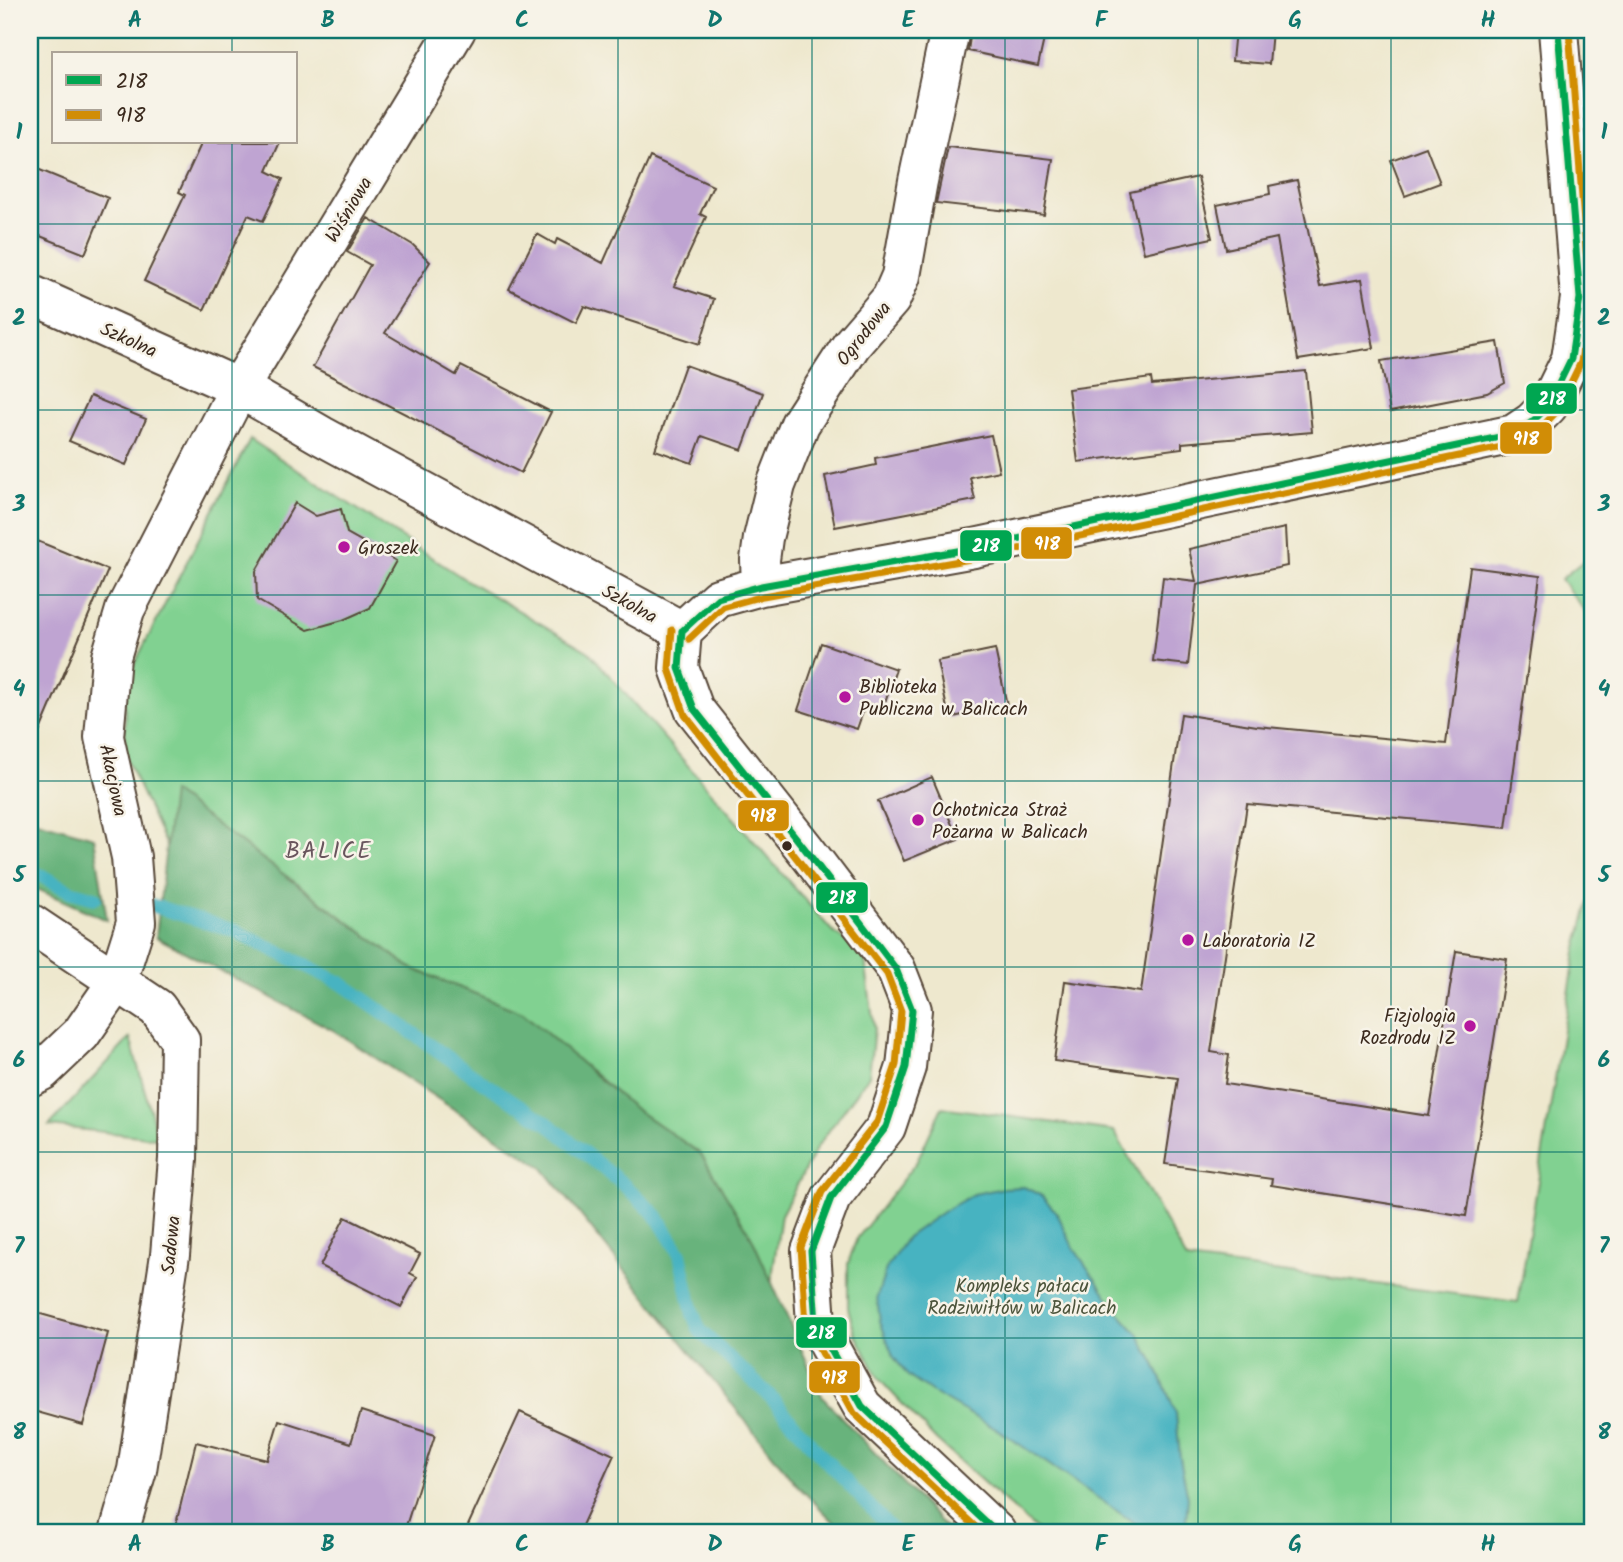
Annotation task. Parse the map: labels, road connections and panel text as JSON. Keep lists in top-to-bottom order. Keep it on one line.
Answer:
{"streets":{"street":["Wiśniowa","Ogrodowa","Szkolna","Akacjowa","Sadowa"]},"crossings":[["Wiśniowa","Szkolna"],["Wiśniowa","Akacjowa"],["Ogrodowa","Szkolna"],["Szkolna","Akacjowa"],["Akacjowa","Sadowa"]],"districts":["BALICE"],"parks":["Kompleks pałacu Radziwiłłów w Balicach"],"places":["Groszek","Biblioteka Publiczna w Balicach","Ochotnicza Straż Pożarna w Balicach","Laboratoria IZ","Fizjologia Rozdrodu IZ"],"lines":["transit line 218","transit line 918"],"legend":["218","918"],"grid":{"columns":["A","B","C","D","E","F","G","H"],"rows":["1","2","3","4","5","6","7","8"]}}
